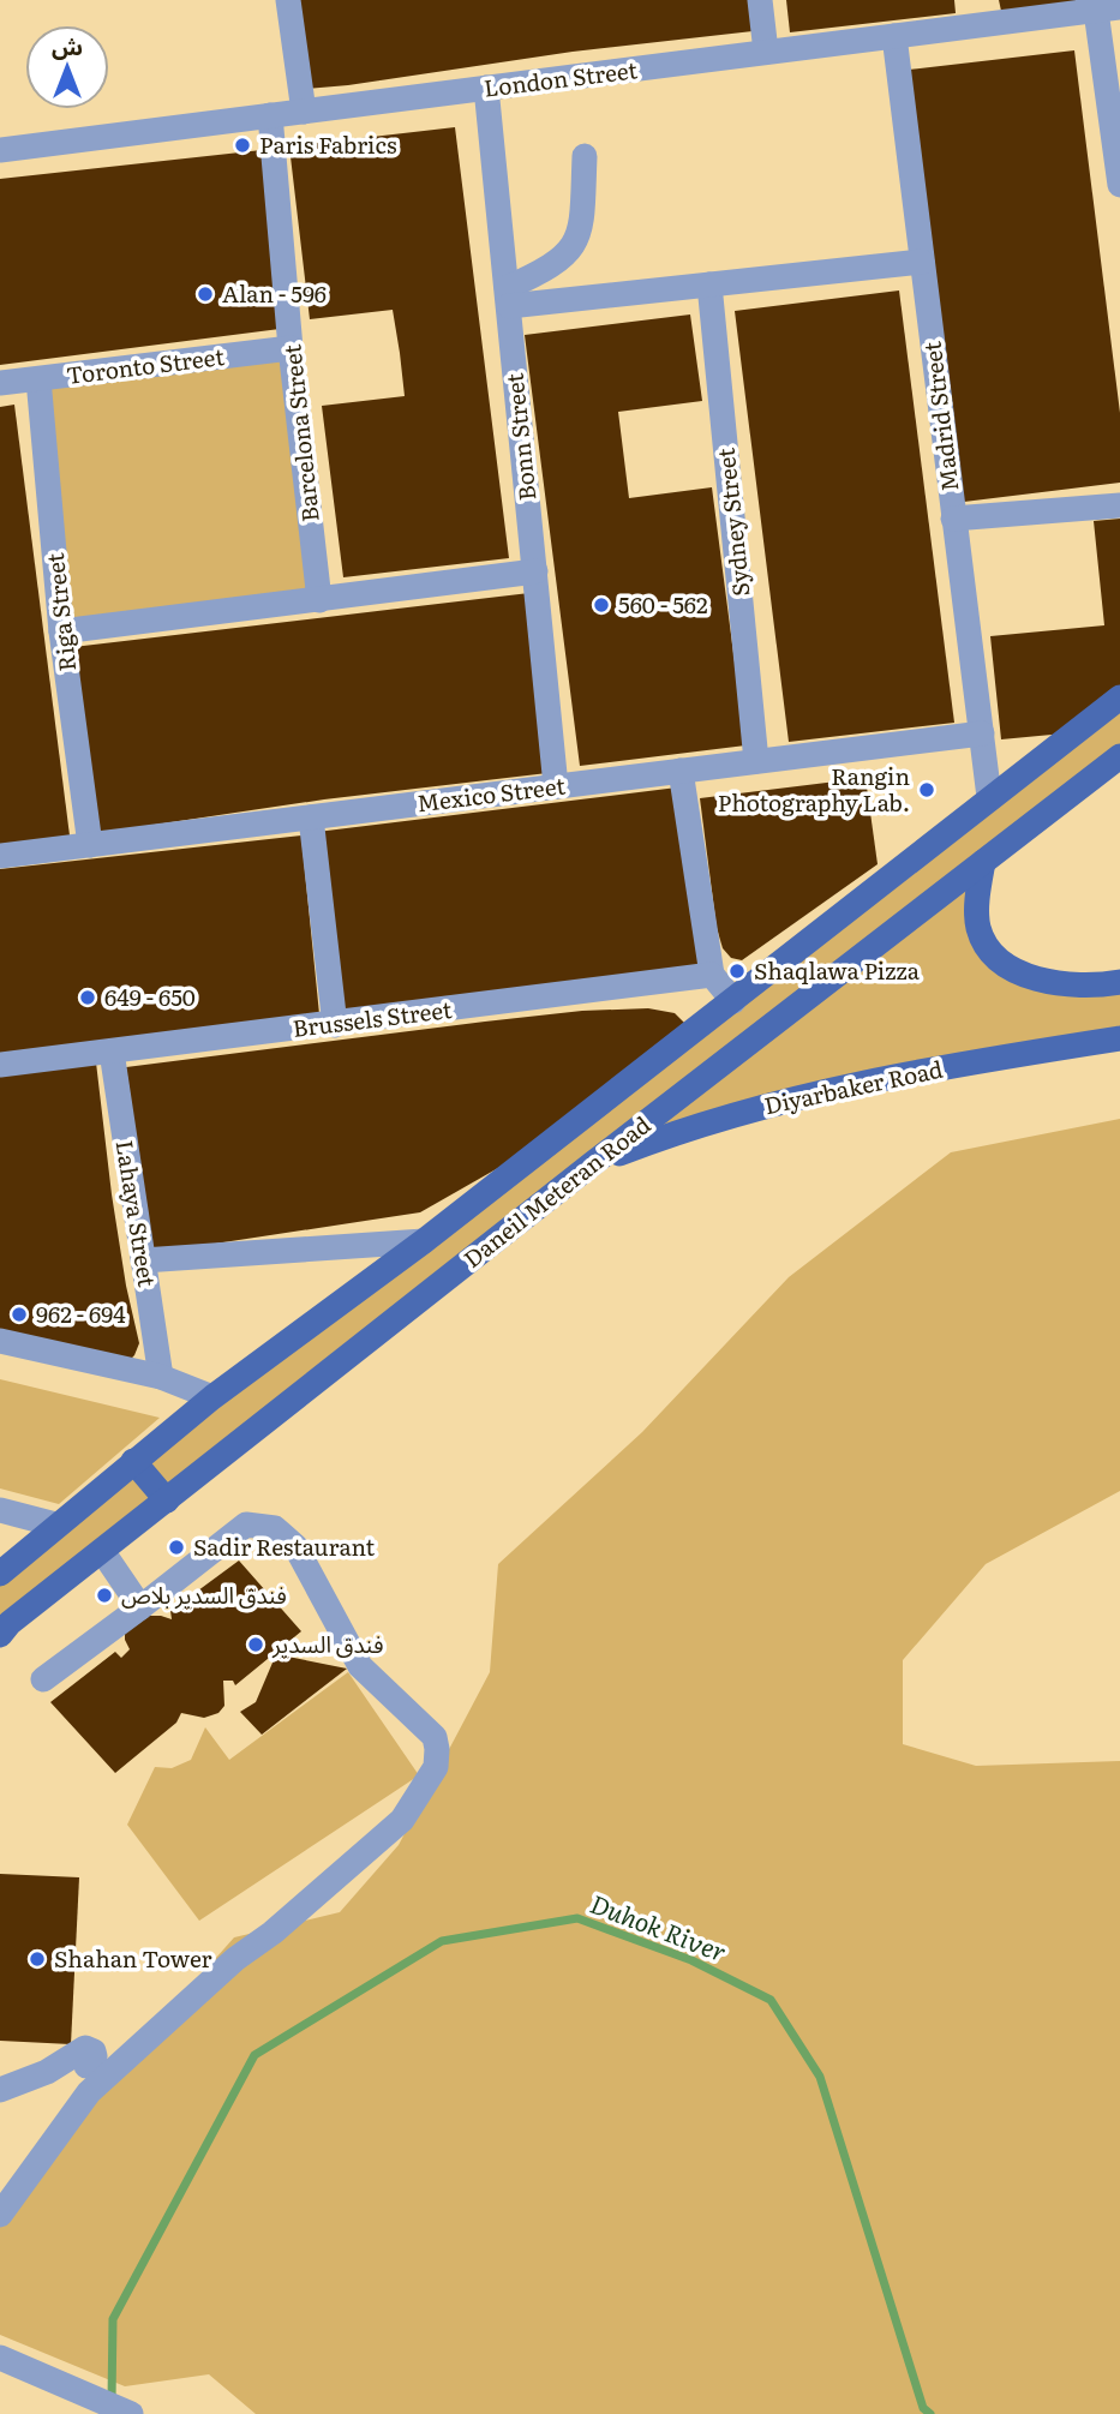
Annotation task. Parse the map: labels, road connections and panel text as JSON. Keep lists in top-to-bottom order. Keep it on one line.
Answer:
{"streets":{"main road":["Diyarbaker Road","Daneil Meteran Road"],"street":["London Street","Toronto Street","Madrid Street","Barcelona Street","Bonn Street","Sydney Street","Riga Street","Mexico Street","Brussels Street","Lahaya Street"]},"crossings":[["London Street","Madrid Street"],["London Street","Barcelona Street"],["London Street","Bonn Street"],["Toronto Street","Barcelona Street"],["Toronto Street","Riga Street"],["Madrid Street","Mexico Street"],["Madrid Street","Daneil Meteran Road"],["Bonn Street","Mexico Street"],["Sydney Street","Mexico Street"],["Riga Street","Mexico Street"],["Brussels Street","Lahaya Street"],["Diyarbaker Road","Daneil Meteran Road"]],"water":["Duhok River"],"places":["Paris Fabrics","Alan - 596","560 - 562","Rangin Photography Lab.","Shaqlawa Pizza","649 - 650","962 - 694","Sadir Restaurant","فندق السدير بلاص","فندق السدير","Shahan Tower"],"north":"top"}
